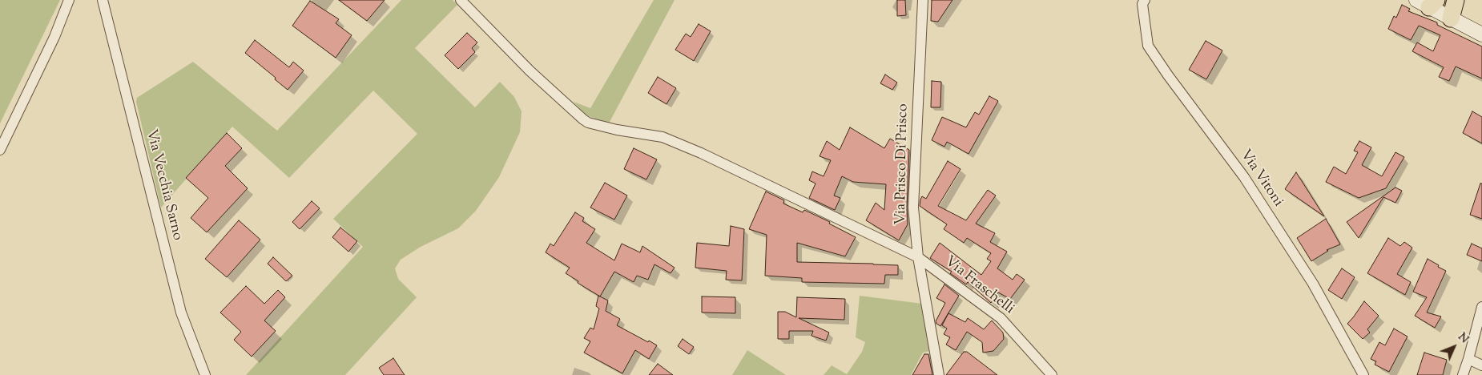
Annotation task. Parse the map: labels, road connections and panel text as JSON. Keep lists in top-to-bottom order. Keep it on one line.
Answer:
{"streets":{"street":["Via Prisco Di Prisco","Via Vitoni","Via Vecchia Sarno","Via Fraschelli"]},"crossings":[["Via Prisco Di Prisco","Via Fraschelli"]],"north":"top right"}
